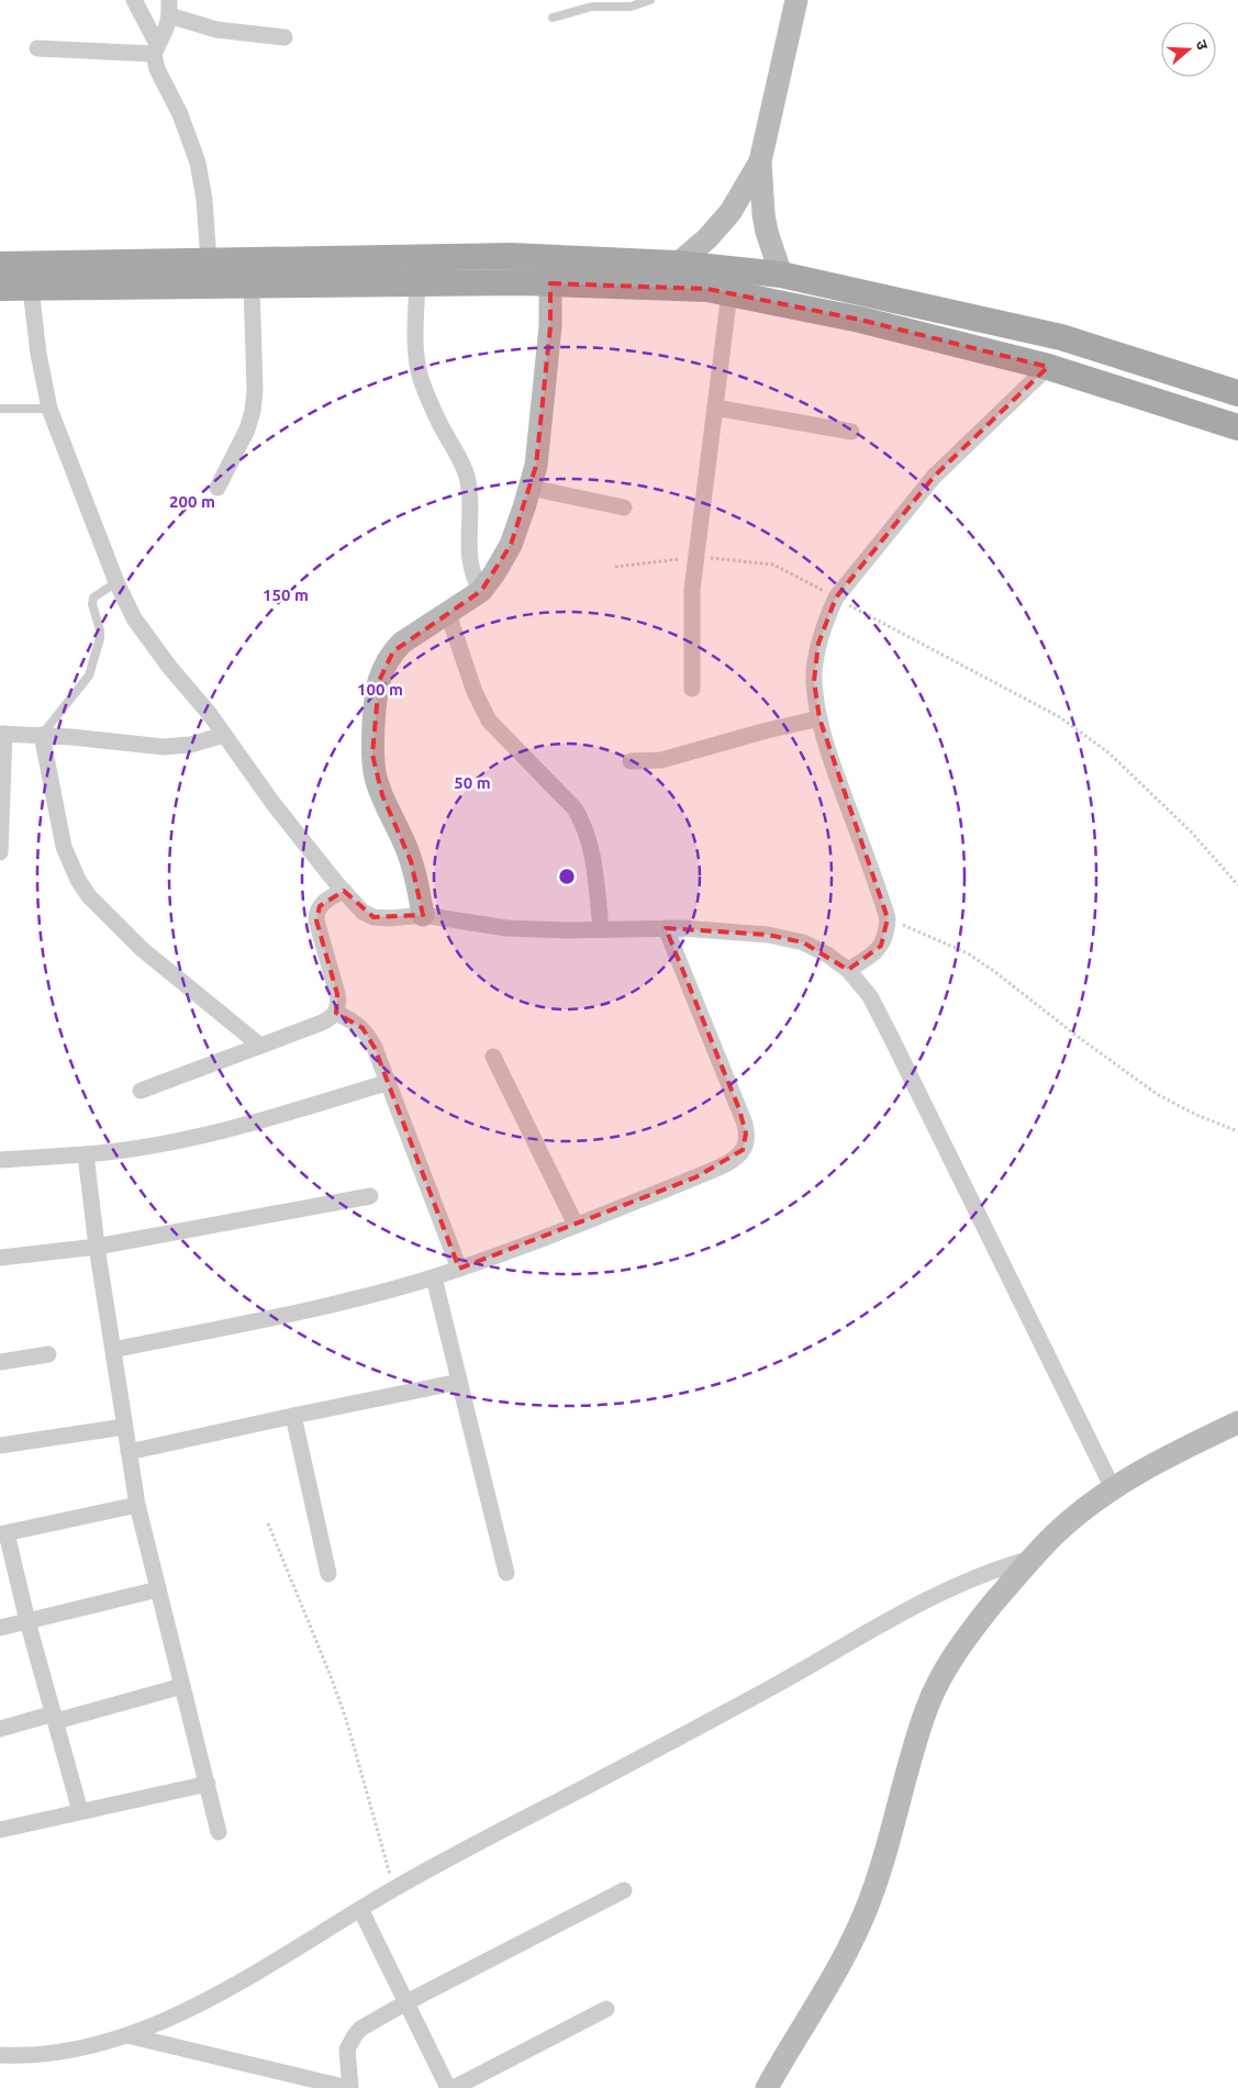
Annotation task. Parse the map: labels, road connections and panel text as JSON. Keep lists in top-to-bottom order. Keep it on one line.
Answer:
{"north":"right","rings":["200 m","150 m","100 m","50 m"]}
